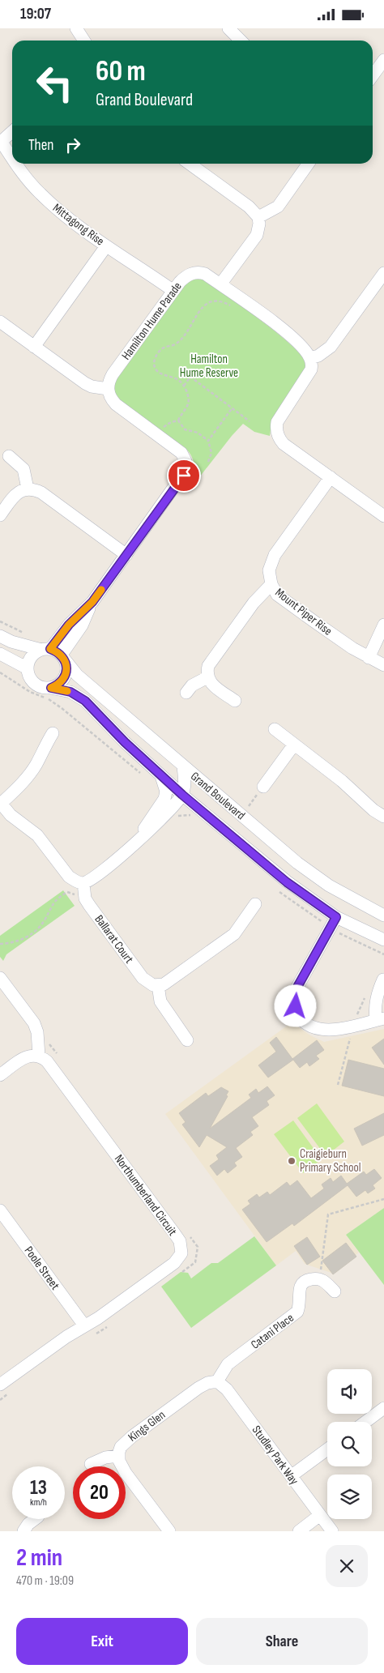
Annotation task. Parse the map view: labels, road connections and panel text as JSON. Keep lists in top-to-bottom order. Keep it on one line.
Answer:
{"streets":{"street":["Mittagong Rise","Hamilton Hume Parade","Mount Piper Rise","Grand Boulevard","Ballarat Court","Northumberland Circuit","Poole Street","Catani Place","Kings Glen","Studley Park Way"]},"crossings":[["Mittagong Rise","Hamilton Hume Parade"],["Northumberland Circuit","Poole Street"],["Catani Place","Kings Glen"],["Catani Place","Studley Park Way"],["Kings Glen","Studley Park Way"]],"parks":["Hamilton Hume Reserve"],"places":["Craigieburn Primary School"],"page":{"status":"19:07","turn":["60 m","Grand Boulevard"],"then":"Then","speed":"13 km/h","limit":"20","heading":["2 min","470 m · 19:09"],"buttons":["Exit","Share"]}}
